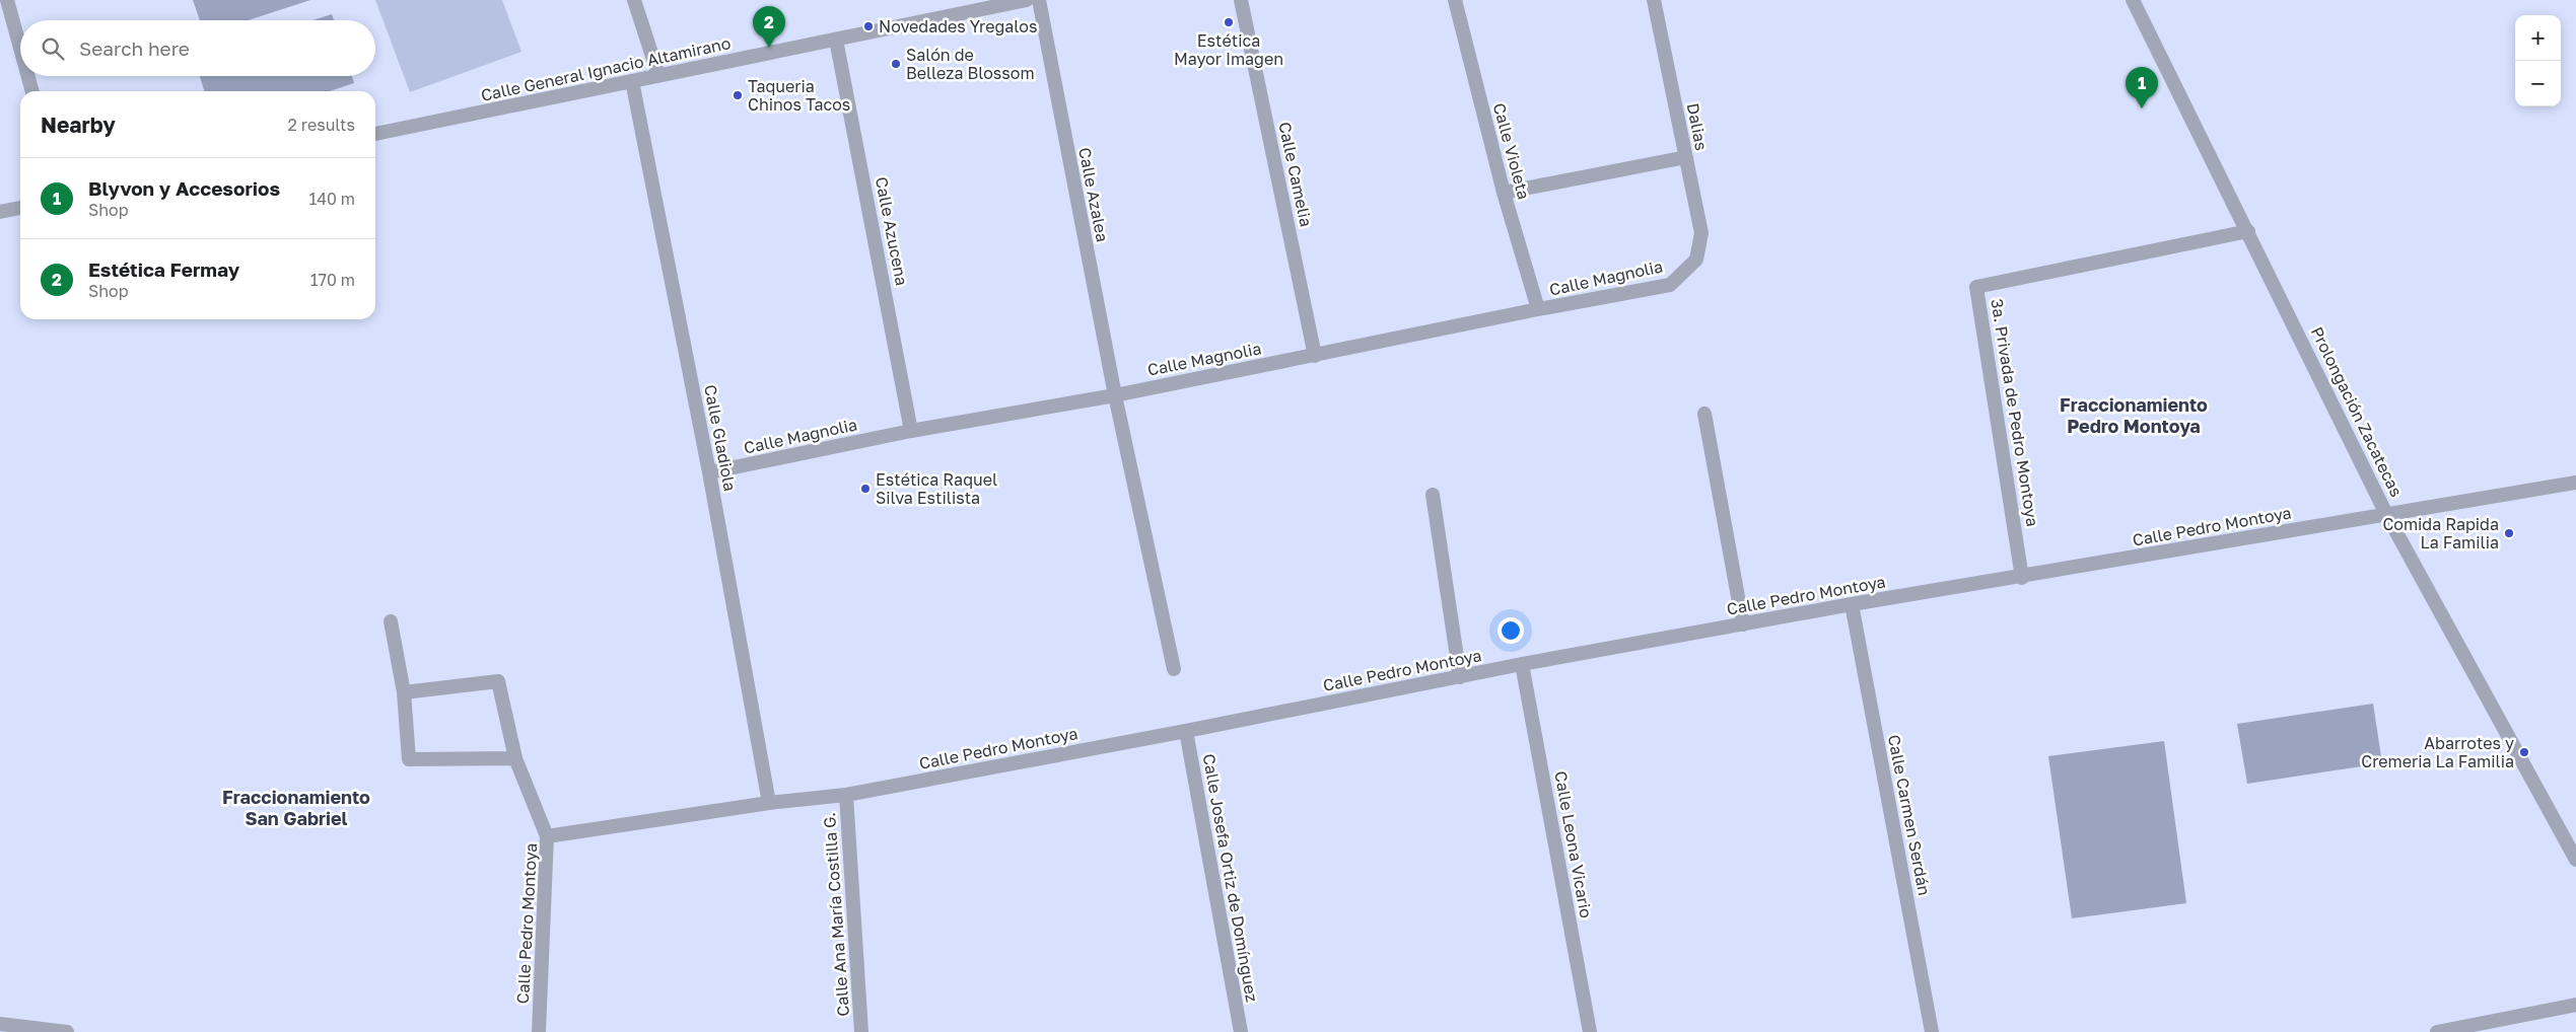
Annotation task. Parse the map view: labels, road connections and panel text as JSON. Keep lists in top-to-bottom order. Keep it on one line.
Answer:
{"streets":{"street":["Calle General Ignacio Altamirano","Dalias","Calle Violeta","Calle Camelia","Calle Azalea","Calle Azucena","Calle Magnolia","Prolongación Zacatecas","3a. Privada de Pedro Montoya","Calle Gladiola","Calle Pedro Montoya","Calle Carmen Serdán","Calle Leona Vicario","Calle Josefa Ortiz de Domínguez","Calle Ana María Costilla G."]},"crossings":[["Calle General Ignacio Altamirano","Calle Azucena"],["Calle General Ignacio Altamirano","Calle Gladiola"],["Dalias","Calle Magnolia"],["Calle Violeta","Calle Magnolia"],["Calle Camelia","Calle Magnolia"],["Calle Azalea","Calle Magnolia"],["Calle Azucena","Calle Magnolia"],["Calle Magnolia","Calle Gladiola"],["Prolongación Zacatecas","3a. Privada de Pedro Montoya"],["Prolongación Zacatecas","Calle Pedro Montoya"],["3a. Privada de Pedro Montoya","Calle Pedro Montoya"],["Calle Gladiola","Calle Pedro Montoya"],["Calle Pedro Montoya","Calle Carmen Serdán"],["Calle Pedro Montoya","Calle Leona Vicario"],["Calle Pedro Montoya","Calle Josefa Ortiz de Domínguez"],["Calle Pedro Montoya","Calle Ana María Costilla G."]],"districts":["Fraccionamiento Pedro Montoya","Fraccionamiento San Gabriel"],"places":["Estética Mayor Imagen","Novedades Yregalos","Salón de Belleza Blossom","Taqueria Chinos Tacos","Estética Raquel Silva Estilista","Comida Rapida La Familia","Abarrotes y Cremeria La Familia"],"page":{"pins":["2","1"],"map_buttons":["+","−"],"search":"Search here","heading":["Nearby","2 results"],"list":[{"mark":"1","name":"Blyvon y Accesorios","note":"Shop","value":"140 m"},{"mark":"2","name":"Estética Fermay","note":"Shop","value":"170 m"}]}}
